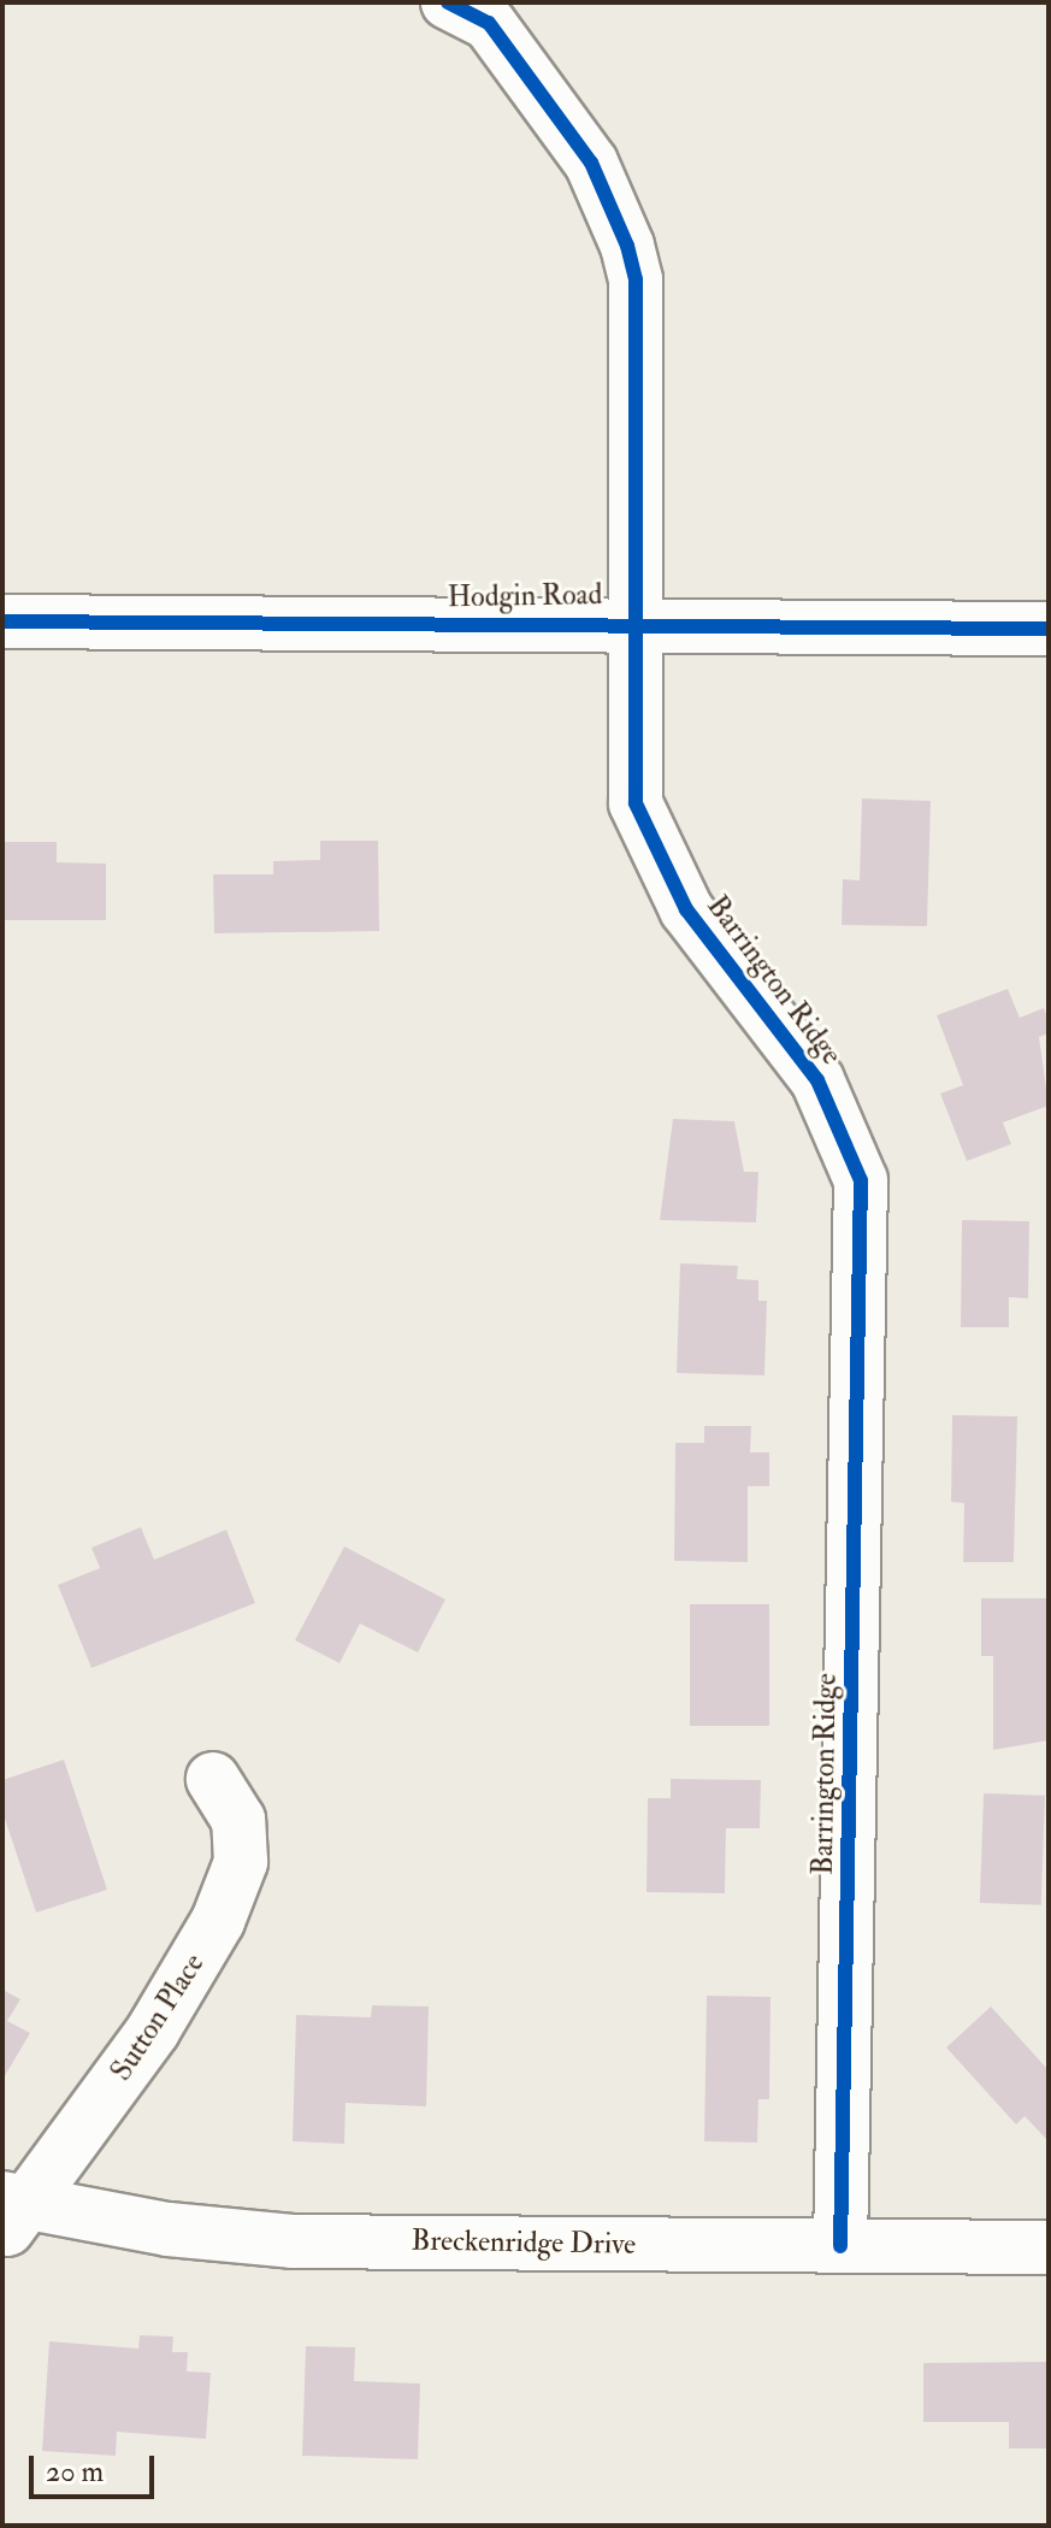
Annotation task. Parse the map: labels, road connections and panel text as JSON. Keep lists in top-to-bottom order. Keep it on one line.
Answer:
{"streets":{"street":["Hodgin Road","Barrington Ridge","Sutton Place","Breckenridge Drive"]},"crossings":[["Hodgin Road","Barrington Ridge"],["Barrington Ridge","Breckenridge Drive"],["Sutton Place","Breckenridge Drive"]],"scale_bar":"20 m"}
